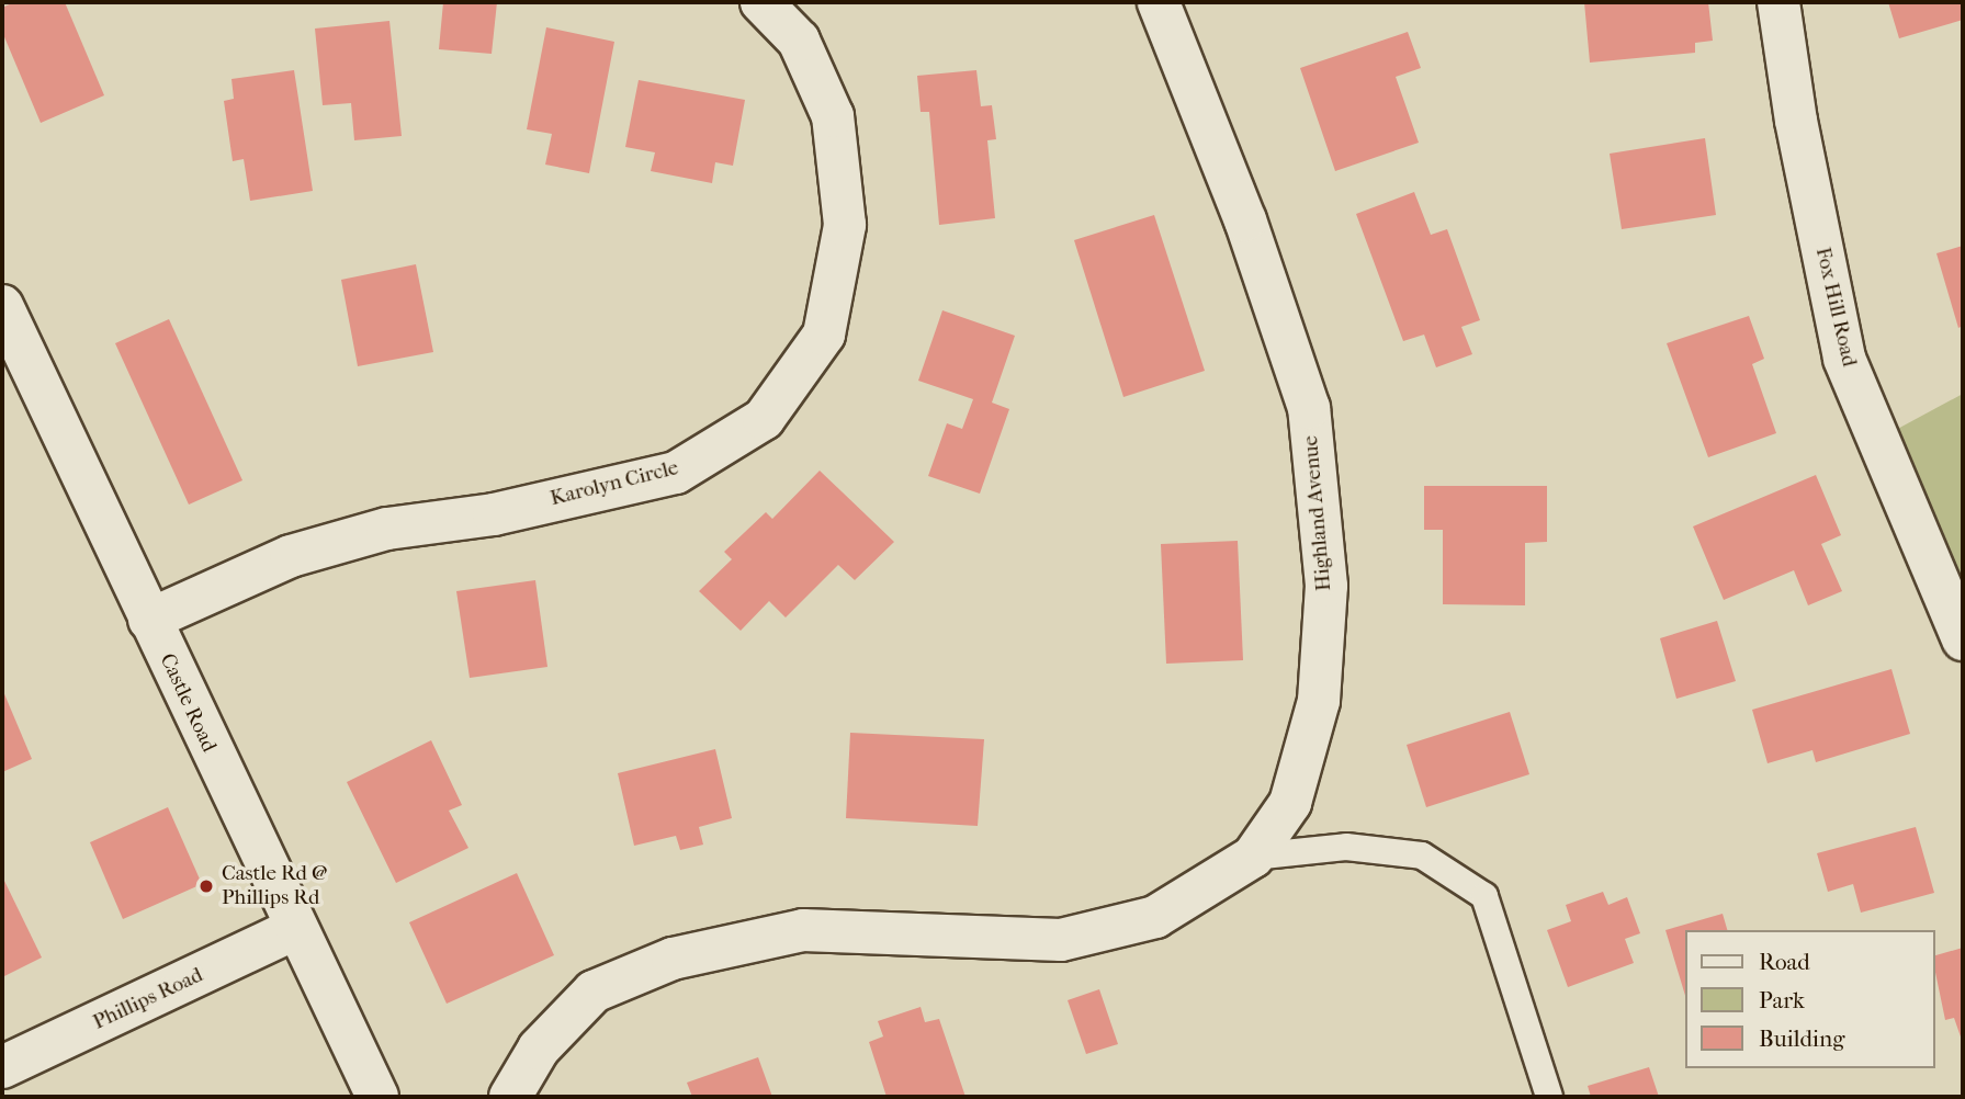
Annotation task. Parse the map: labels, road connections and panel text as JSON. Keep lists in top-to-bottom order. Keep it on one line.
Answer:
{"streets":{"street":["Fox Hill Road","Karolyn Circle","Highland Avenue","Castle Road","Phillips Road"]},"crossings":[["Karolyn Circle","Castle Road"],["Castle Road","Phillips Road"]],"places":["Castle Rd @ Phillips Rd"],"legend":["Road","Park","Building"]}
